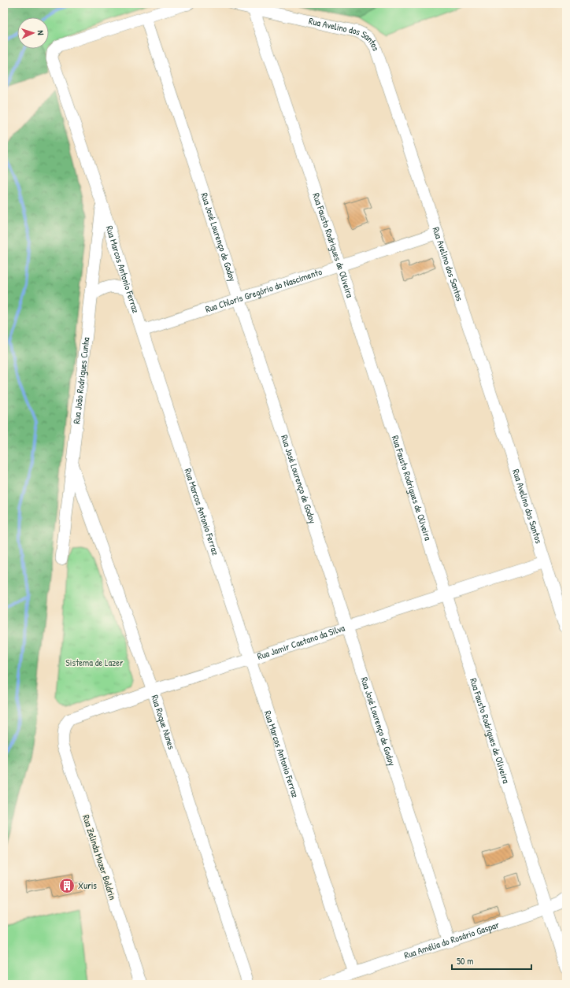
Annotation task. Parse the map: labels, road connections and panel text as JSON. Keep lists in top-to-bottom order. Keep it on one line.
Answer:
{"streets":{"street":["Rua Avelino dos Santos","Rua José Lourenço de Godoy","Rua Fausto Rodrigues de Oliveira","Rua Marcos Antonio Ferraz","Rua Chloris Gregório do Nascimento","Rua João Rodrigues Cunha","Rua Jamir Caetano da Silva","Rua Roque Nunes","Rua Zelinda Mozer Boldrin","Rua Amélia do Rosário Gaspar"]},"crossings":[["Rua Avelino dos Santos","Rua Fausto Rodrigues de Oliveira"],["Rua Avelino dos Santos","Rua Chloris Gregório do Nascimento"],["Rua Avelino dos Santos","Rua Jamir Caetano da Silva"],["Rua José Lourenço de Godoy","Rua Marcos Antonio Ferraz"],["Rua José Lourenço de Godoy","Rua Chloris Gregório do Nascimento"],["Rua José Lourenço de Godoy","Rua Jamir Caetano da Silva"],["Rua José Lourenço de Godoy","Rua Amélia do Rosário Gaspar"],["Rua Fausto Rodrigues de Oliveira","Rua Chloris Gregório do Nascimento"],["Rua Fausto Rodrigues de Oliveira","Rua Jamir Caetano da Silva"],["Rua Fausto Rodrigues de Oliveira","Rua Amélia do Rosário Gaspar"],["Rua Marcos Antonio Ferraz","Rua Chloris Gregório do Nascimento"],["Rua Marcos Antonio Ferraz","Rua João Rodrigues Cunha"],["Rua Marcos Antonio Ferraz","Rua Jamir Caetano da Silva"],["Rua Marcos Antonio Ferraz","Rua Amélia do Rosário Gaspar"],["Rua João Rodrigues Cunha","Rua Roque Nunes"],["Rua Jamir Caetano da Silva","Rua Roque Nunes"],["Rua Jamir Caetano da Silva","Rua Zelinda Mozer Boldrin"]],"parks":["Sistema de Lazer"],"places":{"building":["Xuris"]},"scale_bar":"50 m","north":"right"}
